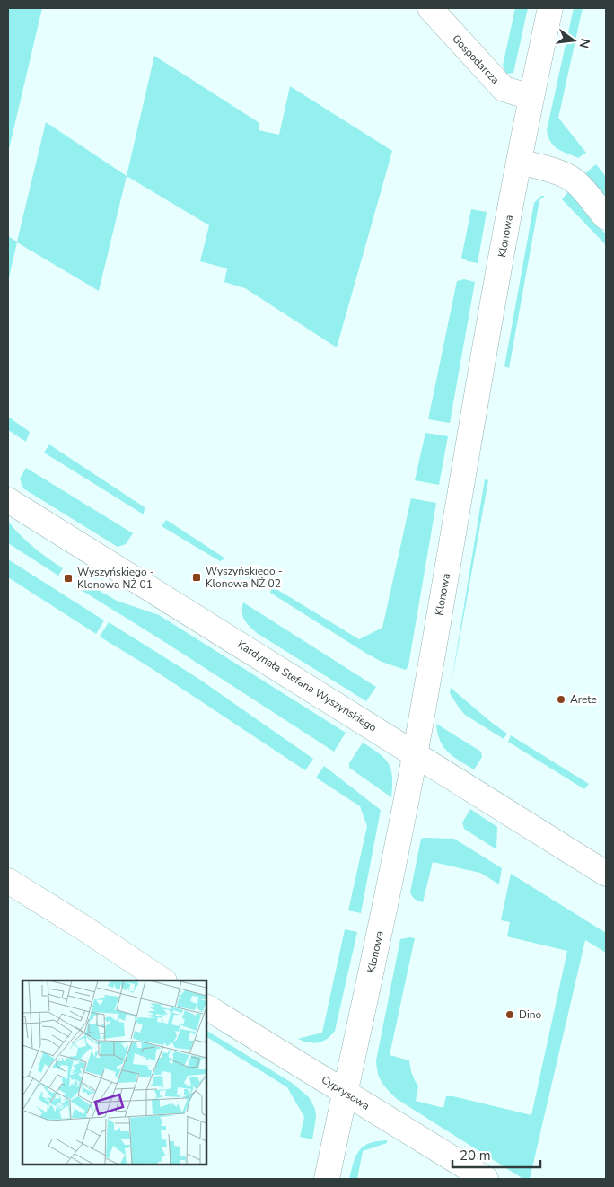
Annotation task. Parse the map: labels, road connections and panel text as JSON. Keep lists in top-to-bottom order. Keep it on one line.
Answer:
{"streets":{"street":["Gospodarcza","Klonowa","Kardynała Stefana Wyszyńskiego","Cyprysowa"]},"crossings":[["Gospodarcza","Klonowa"],["Klonowa","Kardynała Stefana Wyszyńskiego"],["Klonowa","Cyprysowa"]],"places":{"transit":["Wyszyńskiego - Klonowa NŻ 02","Wyszyńskiego - Klonowa NŻ 01"],"other":["Arete","Dino"]},"scale_bar":"20 m","north":"right"}
